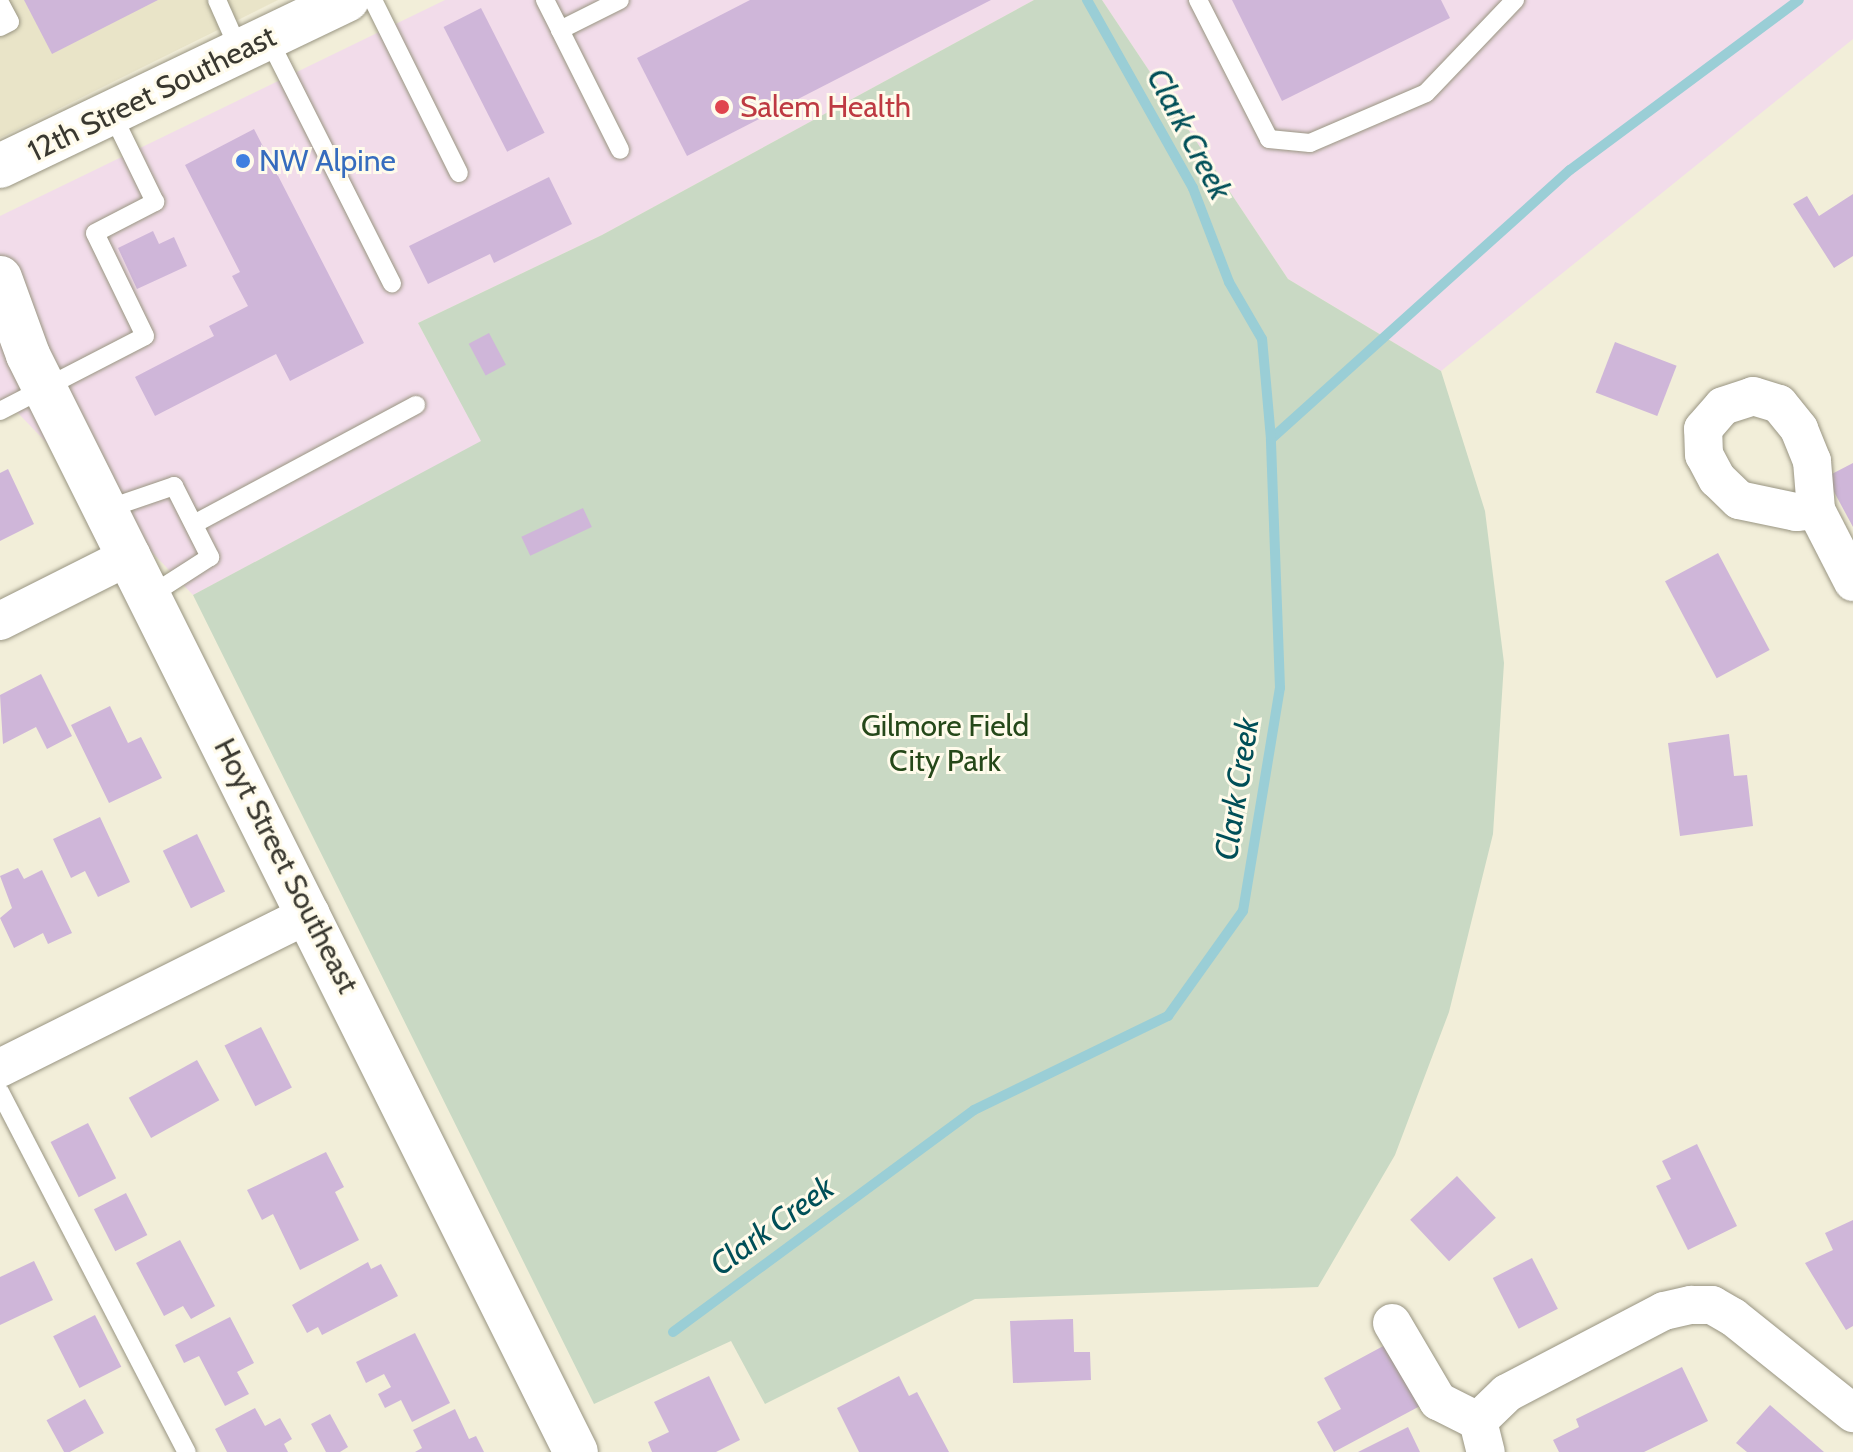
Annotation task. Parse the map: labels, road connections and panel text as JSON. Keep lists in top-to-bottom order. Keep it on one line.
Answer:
{"streets":{"street":["12th Street Southeast","Hoyt Street Southeast"]},"water":["Clark Creek"],"parks":["Gilmore Field City Park"],"places":["Salem Health","NW Alpine"]}
